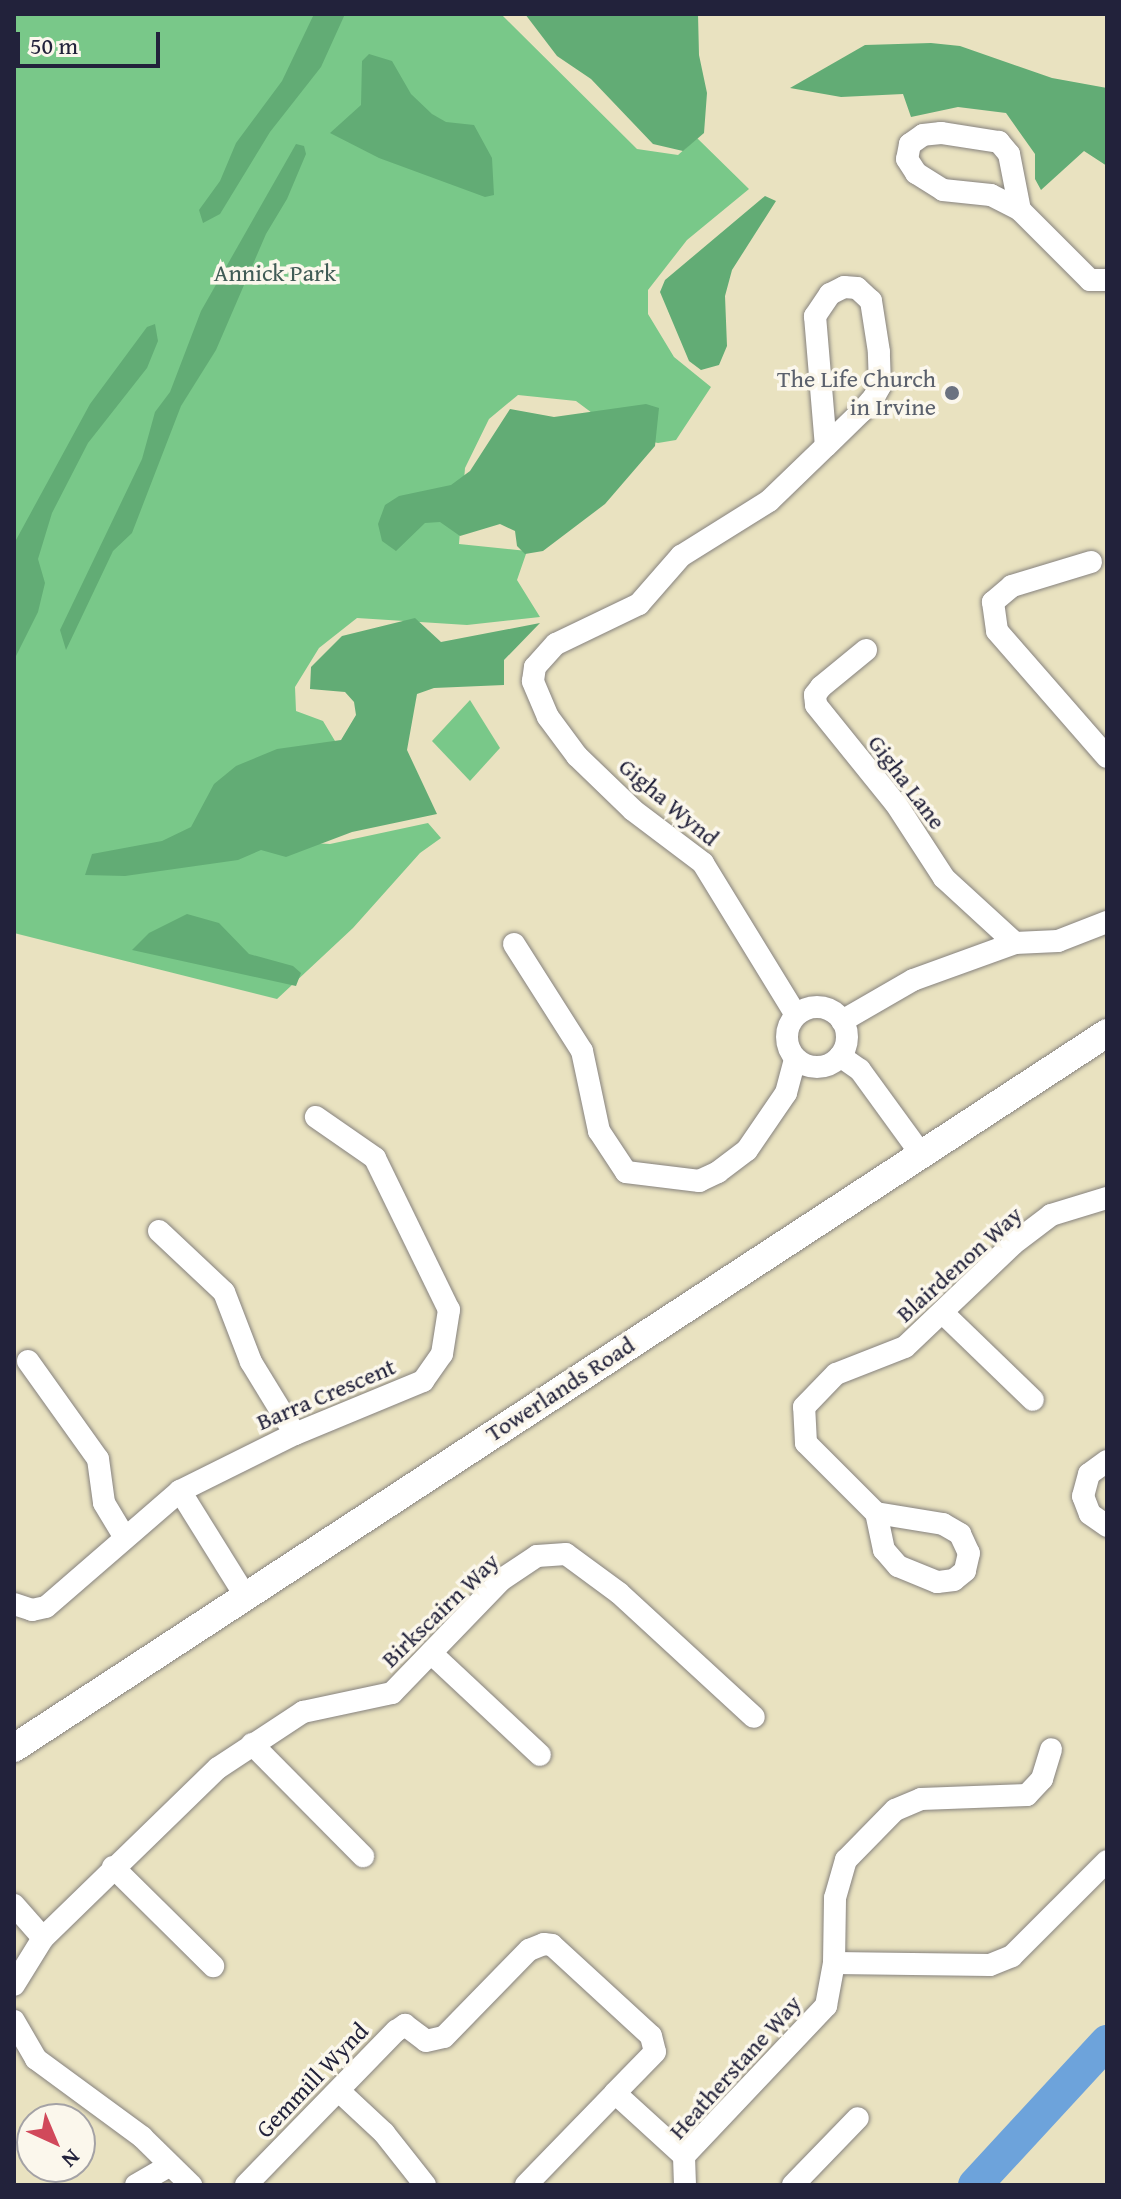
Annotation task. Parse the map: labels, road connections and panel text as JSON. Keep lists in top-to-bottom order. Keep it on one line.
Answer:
{"streets":{"street":["Gigha Lane","Gigha Wynd","Blairdenon Way","Towerlands Road","Barra Crescent","Birkscairn Way","Heatherstane Way","Gemmill Wynd"]},"parks":["Annick Park"],"places":["The Life Church in Irvine"],"scale_bar":"50 m","north":"bottom right"}
